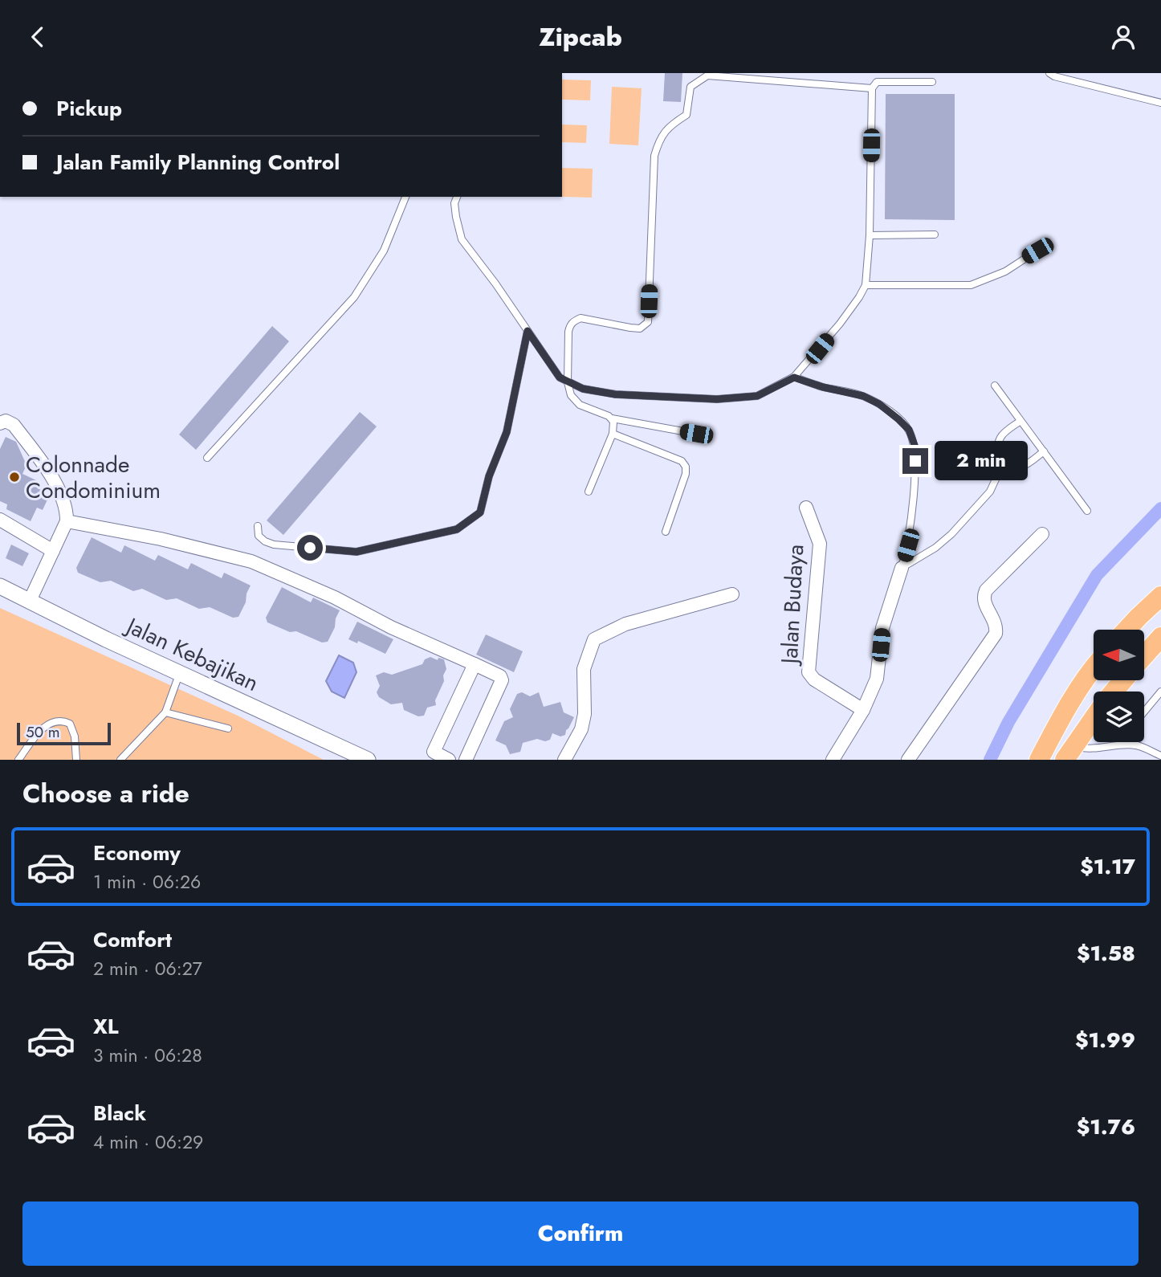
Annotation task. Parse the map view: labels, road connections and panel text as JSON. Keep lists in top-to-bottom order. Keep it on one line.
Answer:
{"streets":{"street":["Jalan Budaya","Jalan Kebajikan"]},"places":["Colonnade Condominium"],"scale_bar":"50 m","north":"left","page":{"header":"Zipcab","banner":["Pickup","Jalan Family Planning Control"],"bubble":"2 min","scale":"50 m","heading":"Choose a ride","list":[{"name":"Economy","note":"1 min · 06:26","value":"$1.17"},{"name":"Comfort","note":"2 min · 06:27","value":"$1.58"},{"name":"XL","note":"3 min · 06:28","value":"$1.99"},{"name":"Black","note":"4 min · 06:29","value":"$1.76"}],"buttons":"Confirm"}}
